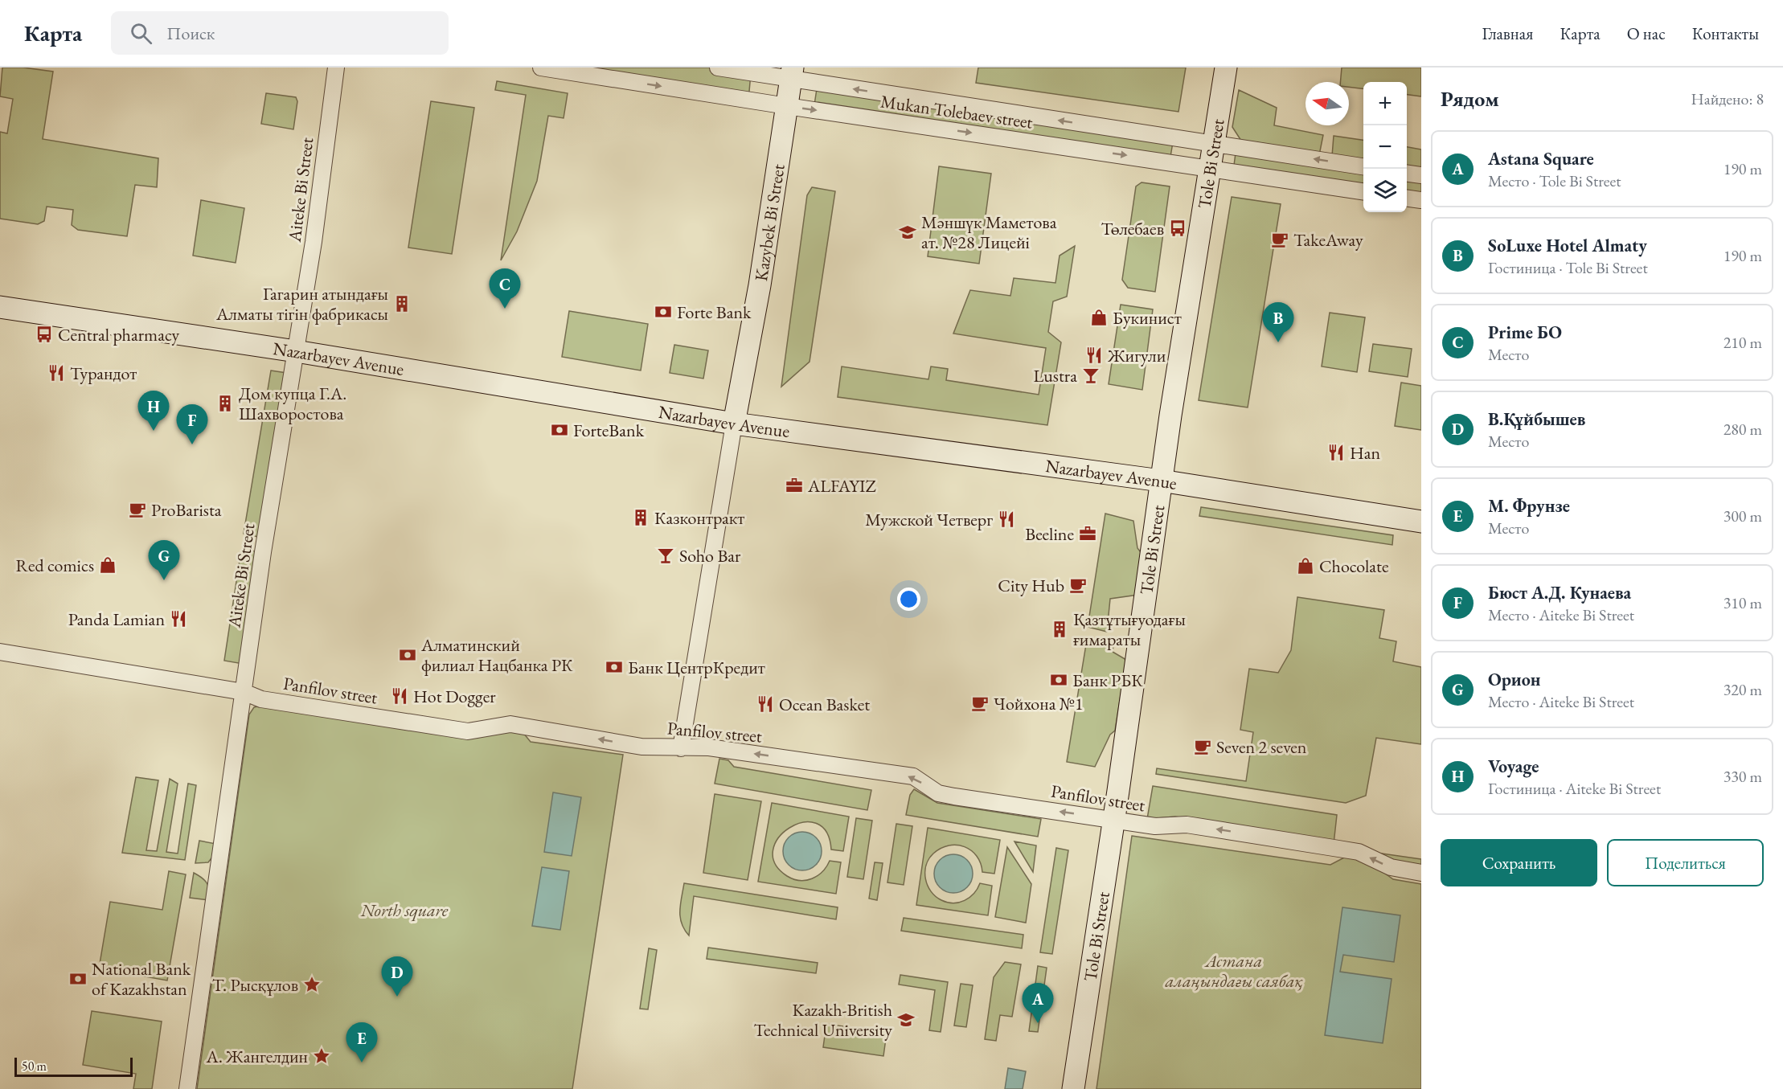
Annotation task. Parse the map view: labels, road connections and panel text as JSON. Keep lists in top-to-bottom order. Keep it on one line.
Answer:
{"streets":{"main road":["Tole Bi Street","Kazybek Bi Street","Nazarbayev Avenue"],"street":["Mukan Tolebaev street","Aiteke Bi Street","Panfilov street"]},"crossings":[["Mukan Tolebaev street","Tole Bi Street"],["Mukan Tolebaev street","Kazybek Bi Street"],["Tole Bi Street","Nazarbayev Avenue"],["Tole Bi Street","Panfilov street"],["Aiteke Bi Street","Nazarbayev Avenue"],["Aiteke Bi Street","Panfilov street"],["Kazybek Bi Street","Nazarbayev Avenue"],["Kazybek Bi Street","Panfilov street"]],"one_way":["Panfilov street"],"parks":["North square","Астана алаңындағы саябақ"],"places":{"bus stop":["Төлебаев","Central pharmacy"],"school or university":["Мәншүк Маметова ат. №28 Лицейі","Kazakh-British Technical University"],"cafe":["TakeAway","ProBarista","City Hub","Чойхона №1","Seven 2 seven"],"building":["Гагарин атындағы Алматы тігін фабрикасы","Дом купца Г.А. Шахворостова","Казконтракт","Қазтұтығуодағы ғимараты"],"bank":["Forte Bank","ForteBank","Алматинский филиал Нацбанка РК","Банк ЦентрКредит","Банк РБК","National Bank of Kazakhstan"],"shop":["Букинист","Red comics","Chocolate"],"restaurant":["Жигули","Турандот","Han","Мужской Четверг","Panda Lamian","Hot Dogger","Ocean Basket"],"bar":["Lustra","Soho Bar"],"office":["ALFAYIZ","Beeline"],"place":["Т. Рысқұлов","А. Жангелдин"]},"scale_bar":"50 m","north":"left","page":{"header":"Карта","search":"Поиск","nav":["Главная","Карта","О нас","Контакты"],"heading":["Рядом","Найдено: 8"],"map_buttons":["+","−"],"list":[{"mark":"A","name":"Astana Square","note":"Место · Tole Bi Street","value":"190 m"},{"mark":"B","name":"SoLuxe Hotel Almaty","note":"Гостиница · Tole Bi Street","value":"190 m"},{"mark":"C","name":"Prime БО","note":"Место","value":"210 m"},{"mark":"D","name":"В.Құйбышев","note":"Место","value":"280 m"},{"mark":"E","name":"М. Фрунзе","note":"Место","value":"300 m"},{"mark":"F","name":"Бюст А.Д. Кунаева","note":"Место · Aiteke Bi Street","value":"310 m"},{"mark":"G","name":"Орион","note":"Место · Aiteke Bi Street","value":"320 m"},{"mark":"H","name":"Voyage","note":"Гостиница · Aiteke Bi Street","value":"330 m"}],"pins":["C","B","H","F","G","D","A","E"],"buttons":["Сохранить","Поделиться"],"scale":"50 m"}}
